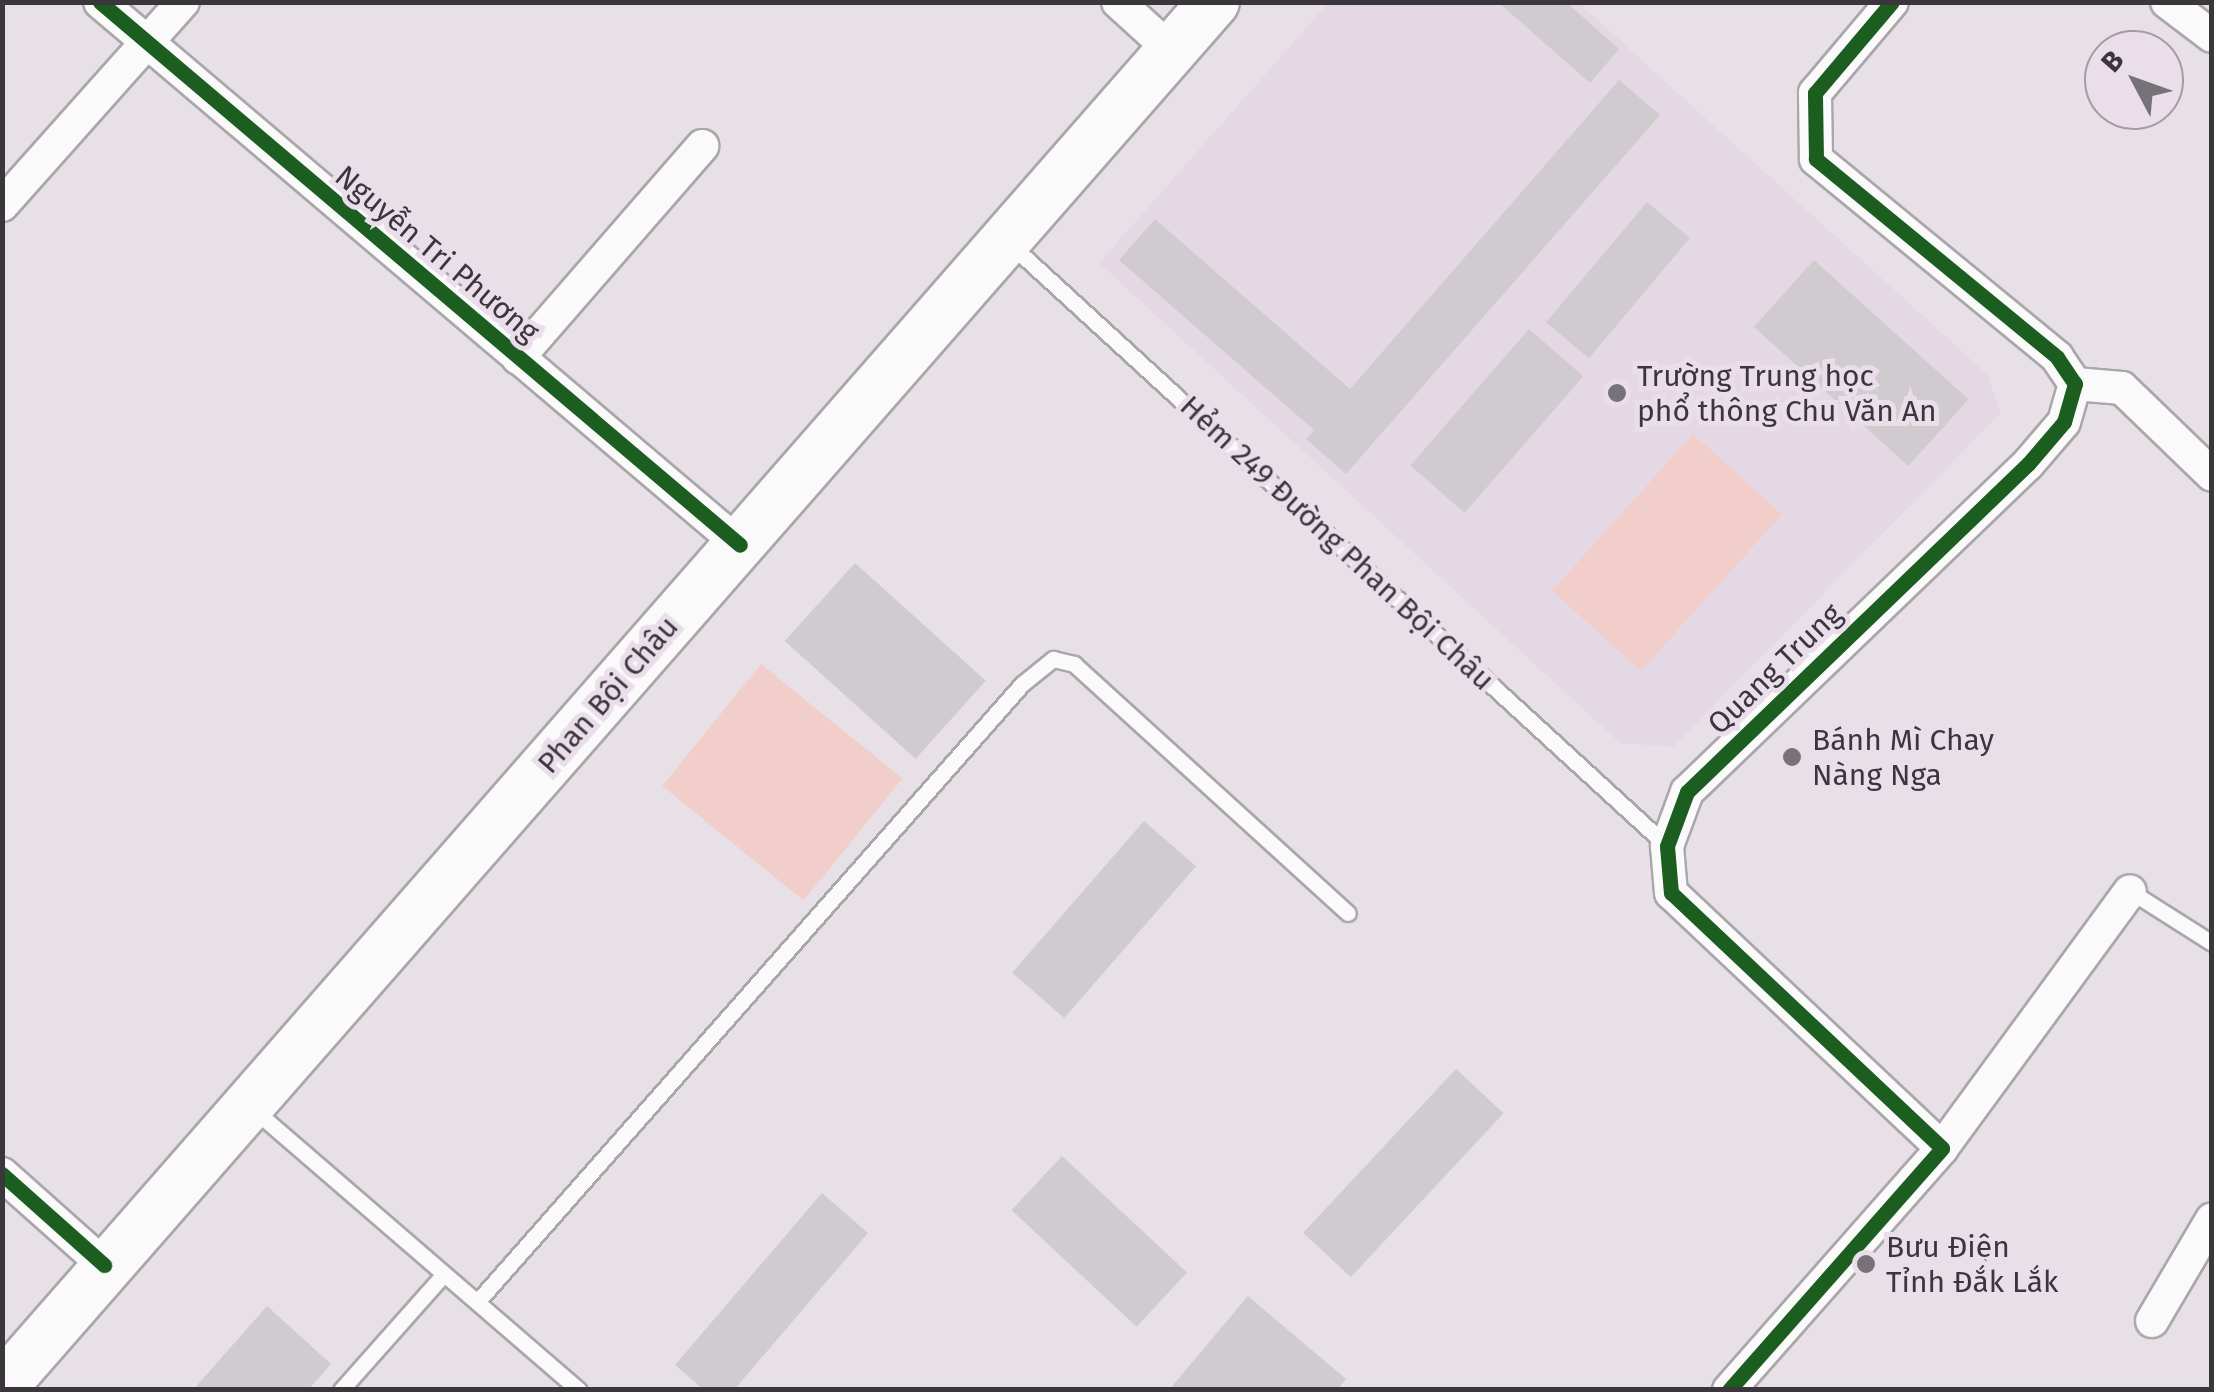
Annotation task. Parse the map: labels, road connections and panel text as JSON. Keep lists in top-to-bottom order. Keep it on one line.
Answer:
{"streets":{"main road":["Phan Bội Châu"],"street":["Nguyễn Tri Phương","Quang Trung"],"lane":["Hẻm 249 Đường Phan Bội Châu"]},"crossings":[["Nguyễn Tri Phương","Phan Bội Châu"],["Hẻm 249 Đường Phan Bội Châu","Quang Trung"],["Hẻm 249 Đường Phan Bội Châu","Phan Bội Châu"]],"places":["Trường Trung học phổ thông Chu Văn An","Bánh Mì Chay Nàng Nga","Bưu Điện Tỉnh Đắk Lắk"],"north":"top left"}
